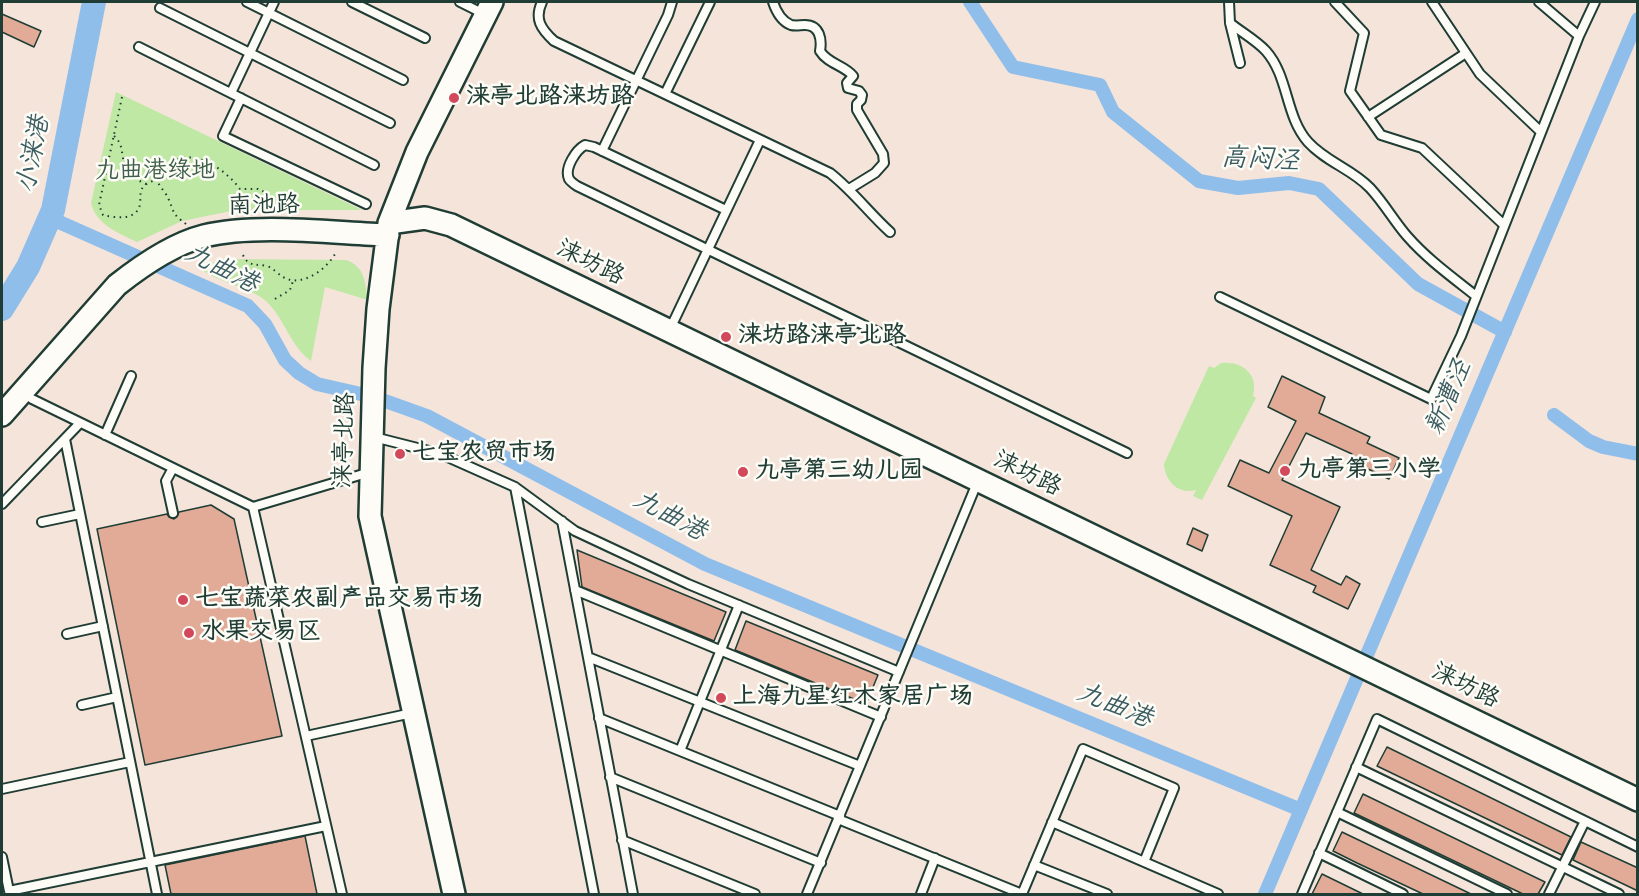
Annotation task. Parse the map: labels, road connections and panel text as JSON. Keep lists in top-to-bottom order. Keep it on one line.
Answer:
{"streets":{"street":["南池路","涞坊路","涞亭北路"]},"crossings":[["南池路","涞坊路"],["南池路","涞亭北路"],["涞坊路","涞亭北路"]],"water":["小涞港","高闷泾","九曲港","新漕泾"],"parks":["九曲港绿地"],"places":["涞亭北路涞坊路","涞坊路涞亭北路","七宝农贸市场","九亭第三小学","九亭第三幼儿园","七宝蔬菜农副产品交易市场","水果交易区","上海九星红木家居广场"]}
